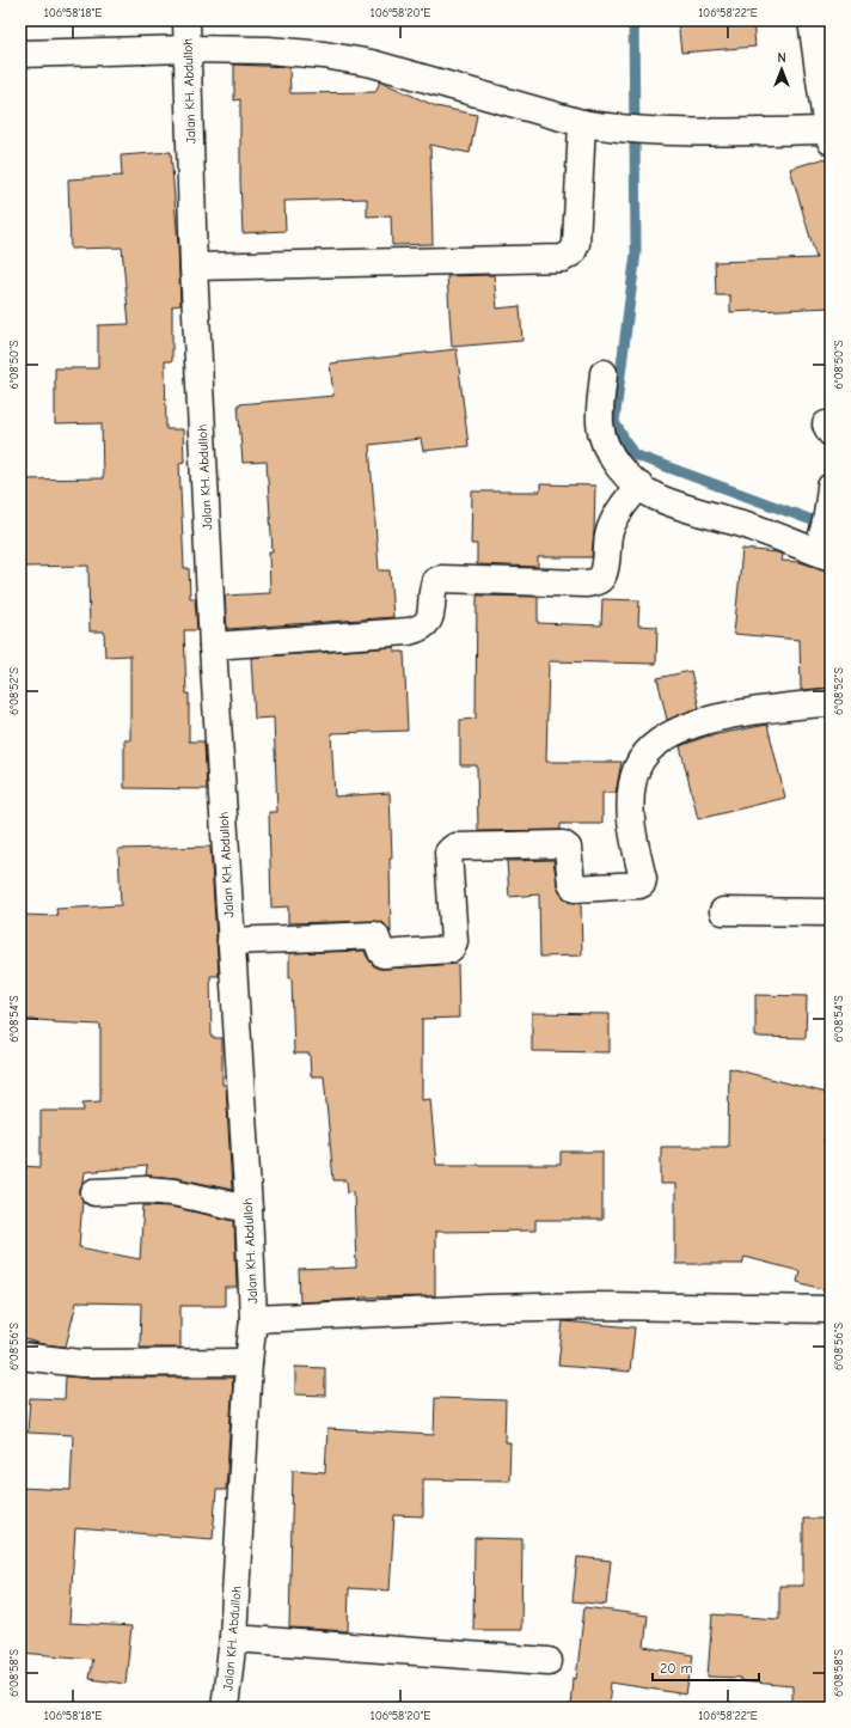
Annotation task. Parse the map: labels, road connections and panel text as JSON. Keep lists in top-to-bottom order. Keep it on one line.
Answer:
{"streets":{"street":["Jalan KH. Abdulloh"]},"scale_bar":"20 m","north":"top","coordinates":["106°58'18\"E","106°58'20\"E","106°58'22\"E","6°08'50\"S","6°08'52\"S","6°08'54\"S","6°08'56\"S","6°08'58\"S"]}
